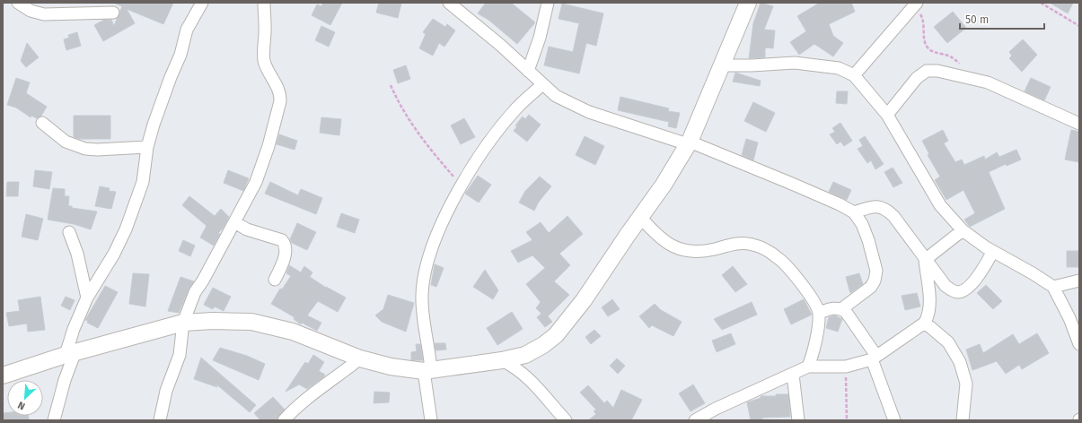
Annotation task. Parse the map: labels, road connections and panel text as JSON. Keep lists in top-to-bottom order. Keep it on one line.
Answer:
{"scale_bar":"50 m","north":"bottom left"}
